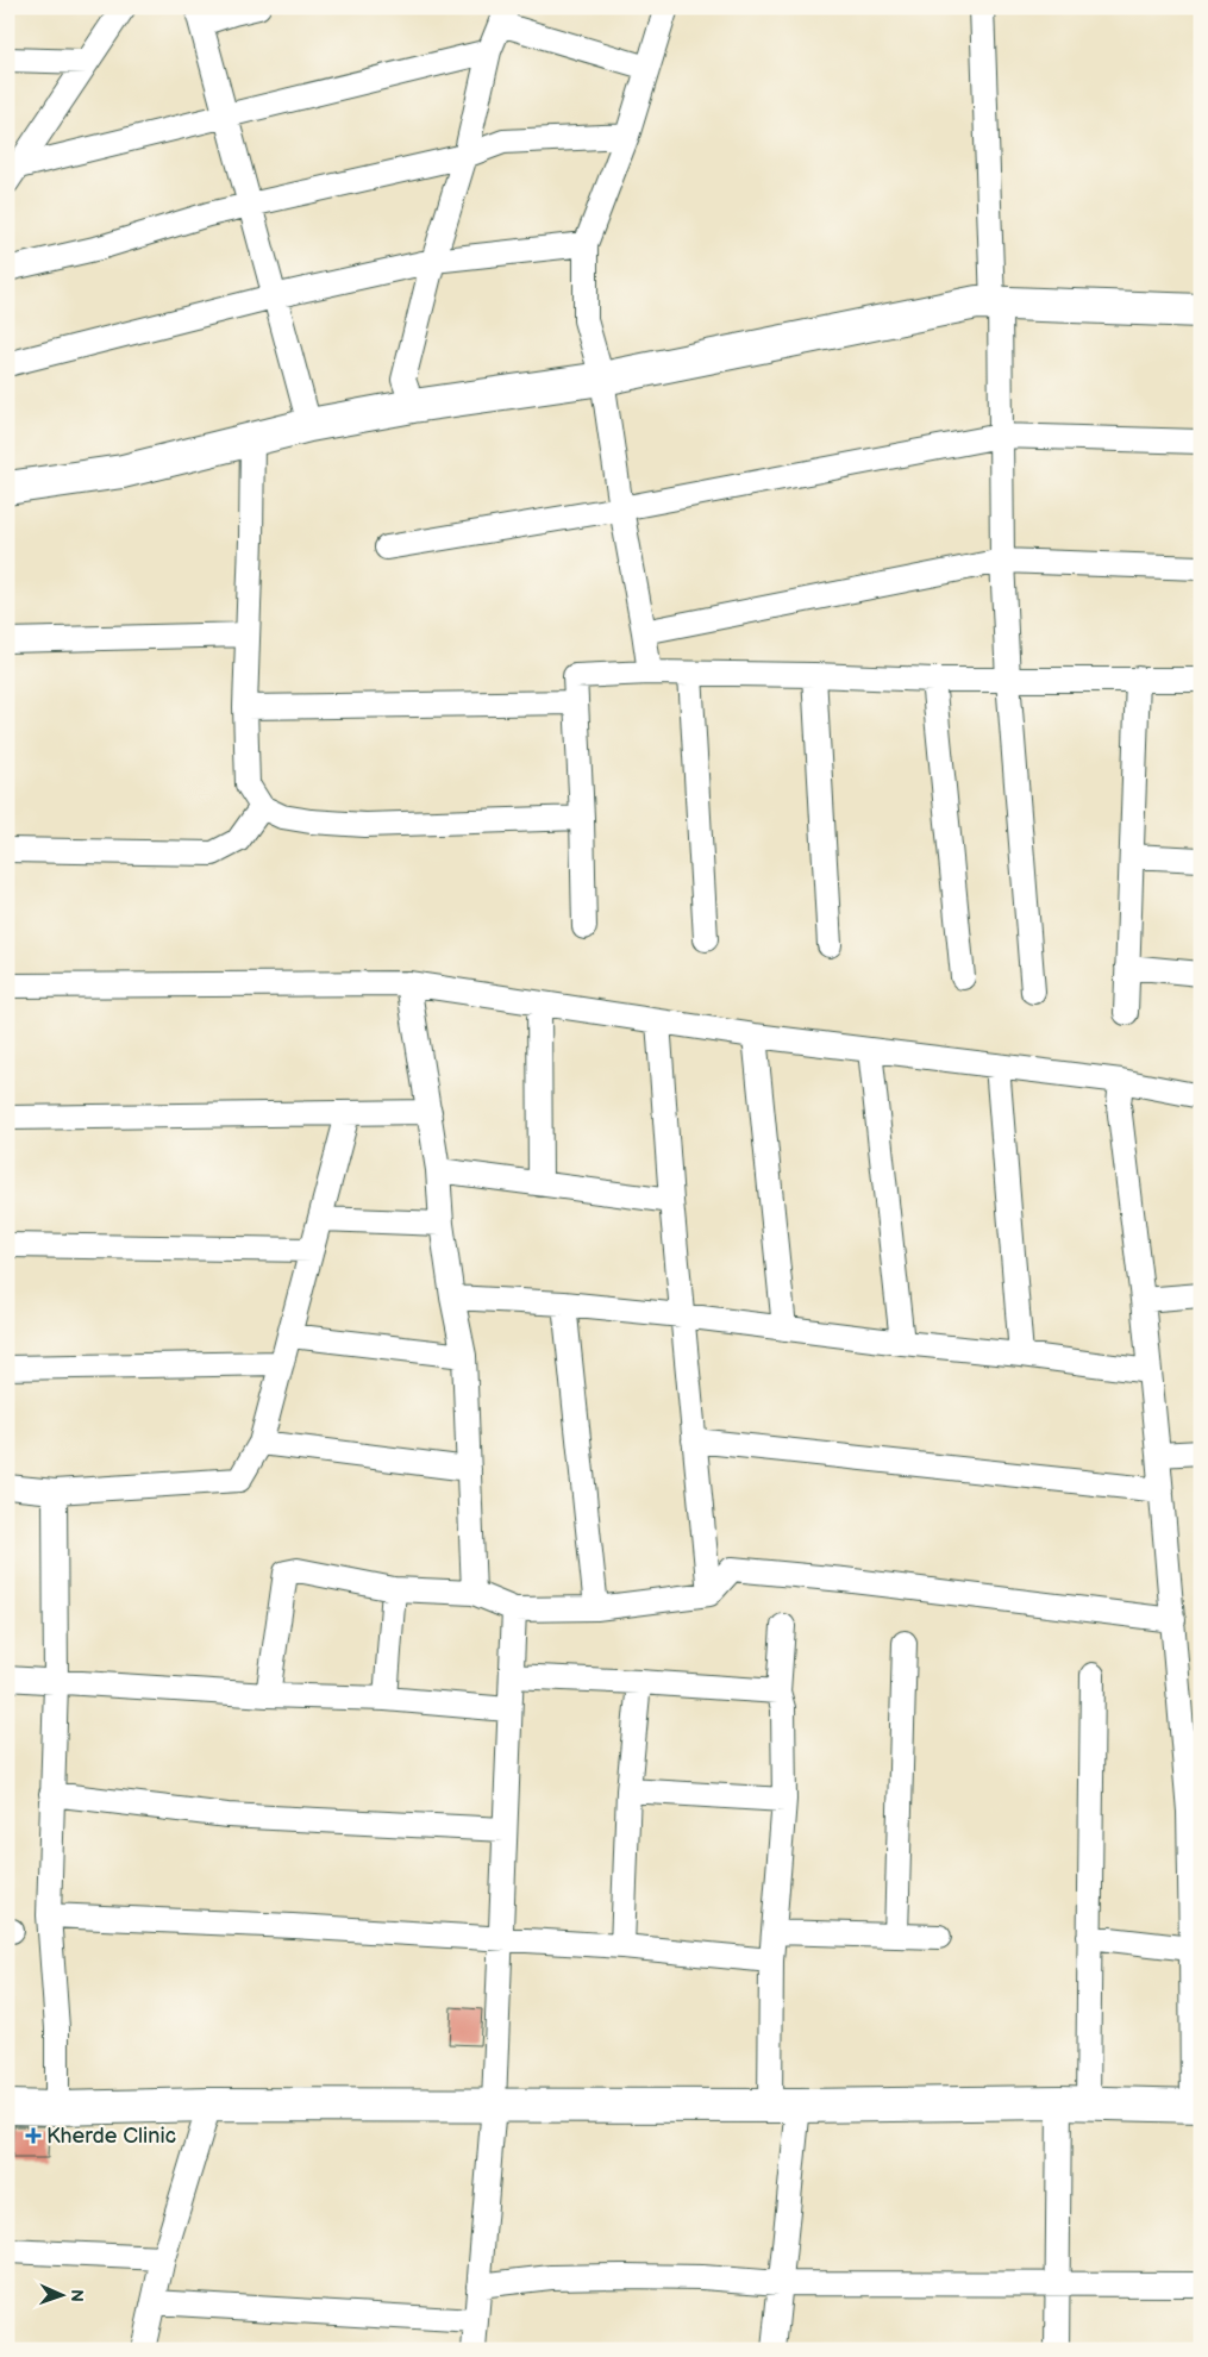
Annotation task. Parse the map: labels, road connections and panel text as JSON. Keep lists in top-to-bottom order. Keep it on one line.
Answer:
{"places":{"health":["Kherde Clinic"]},"north":"right"}
